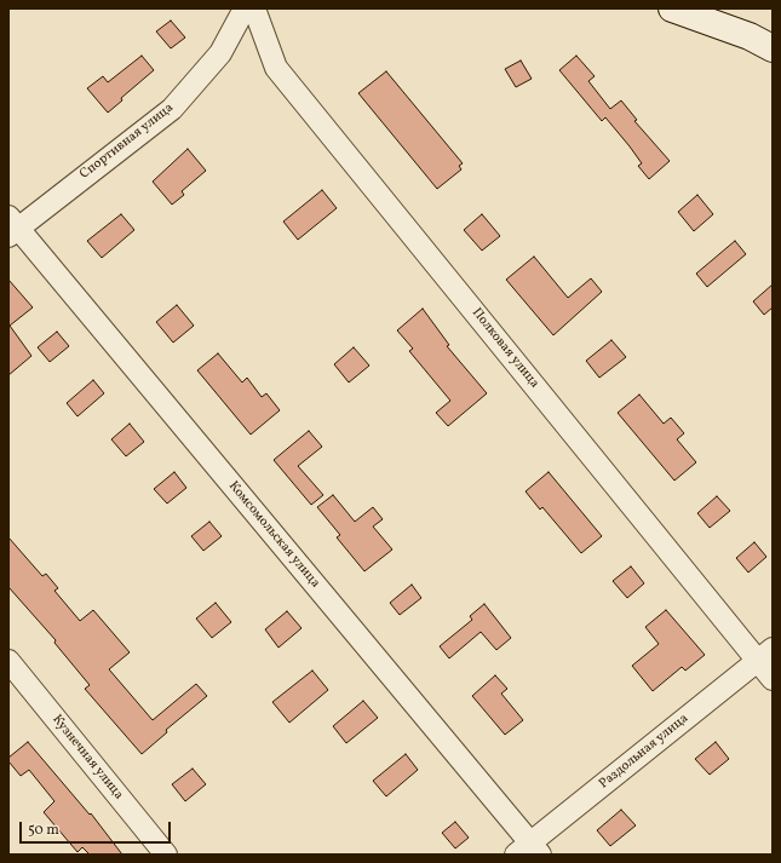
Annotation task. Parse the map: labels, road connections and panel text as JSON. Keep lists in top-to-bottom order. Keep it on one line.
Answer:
{"streets":{"street":["Спортивная улица","Полковая улица","Комсомольская улица","Раздольная улица","Кузнечная улица"]},"crossings":[["Спортивная улица","Комсомольская улица"],["Полковая улица","Раздольная улица"],["Комсомольская улица","Раздольная улица"]],"scale_bar":"50 m"}
